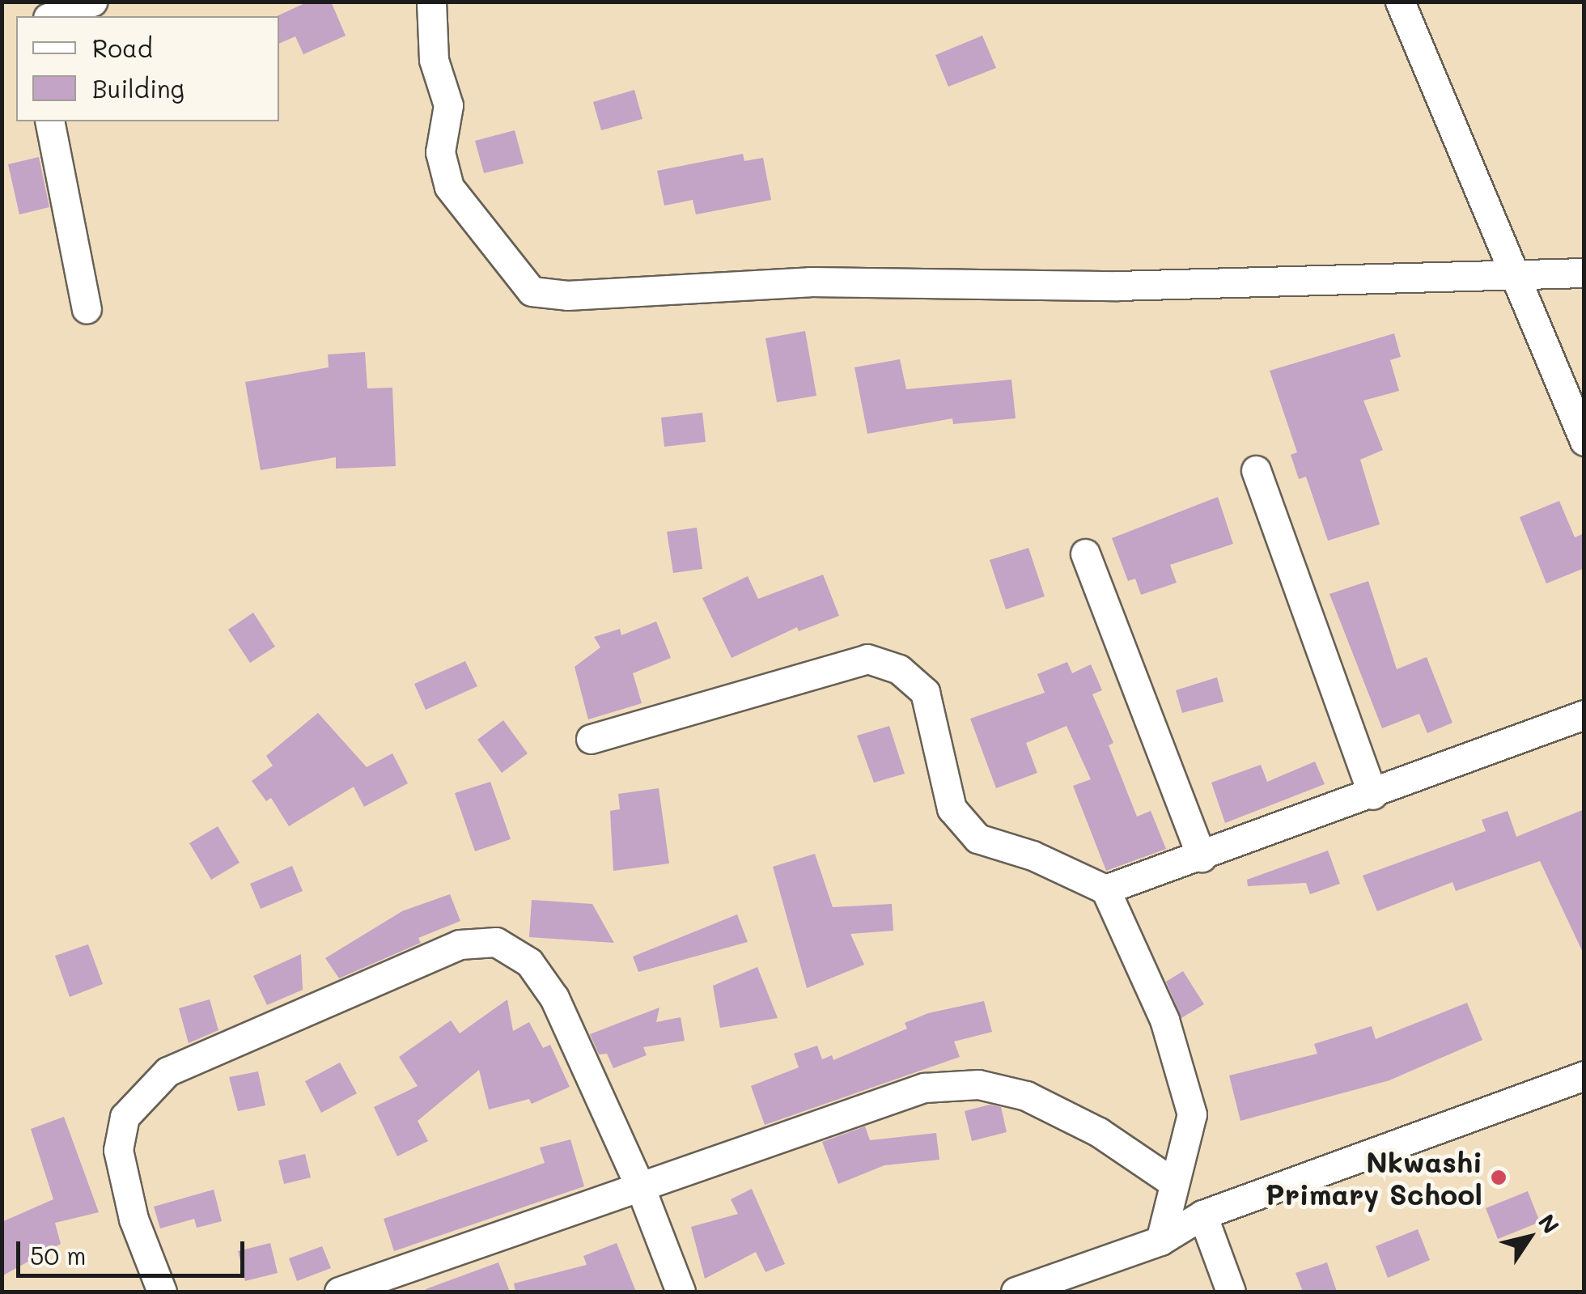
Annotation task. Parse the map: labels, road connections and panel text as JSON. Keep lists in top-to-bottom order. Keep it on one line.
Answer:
{"places":["Nkwashi Primary School"],"legend":["Road","Building"],"scale_bar":"50 m","north":"top right"}
